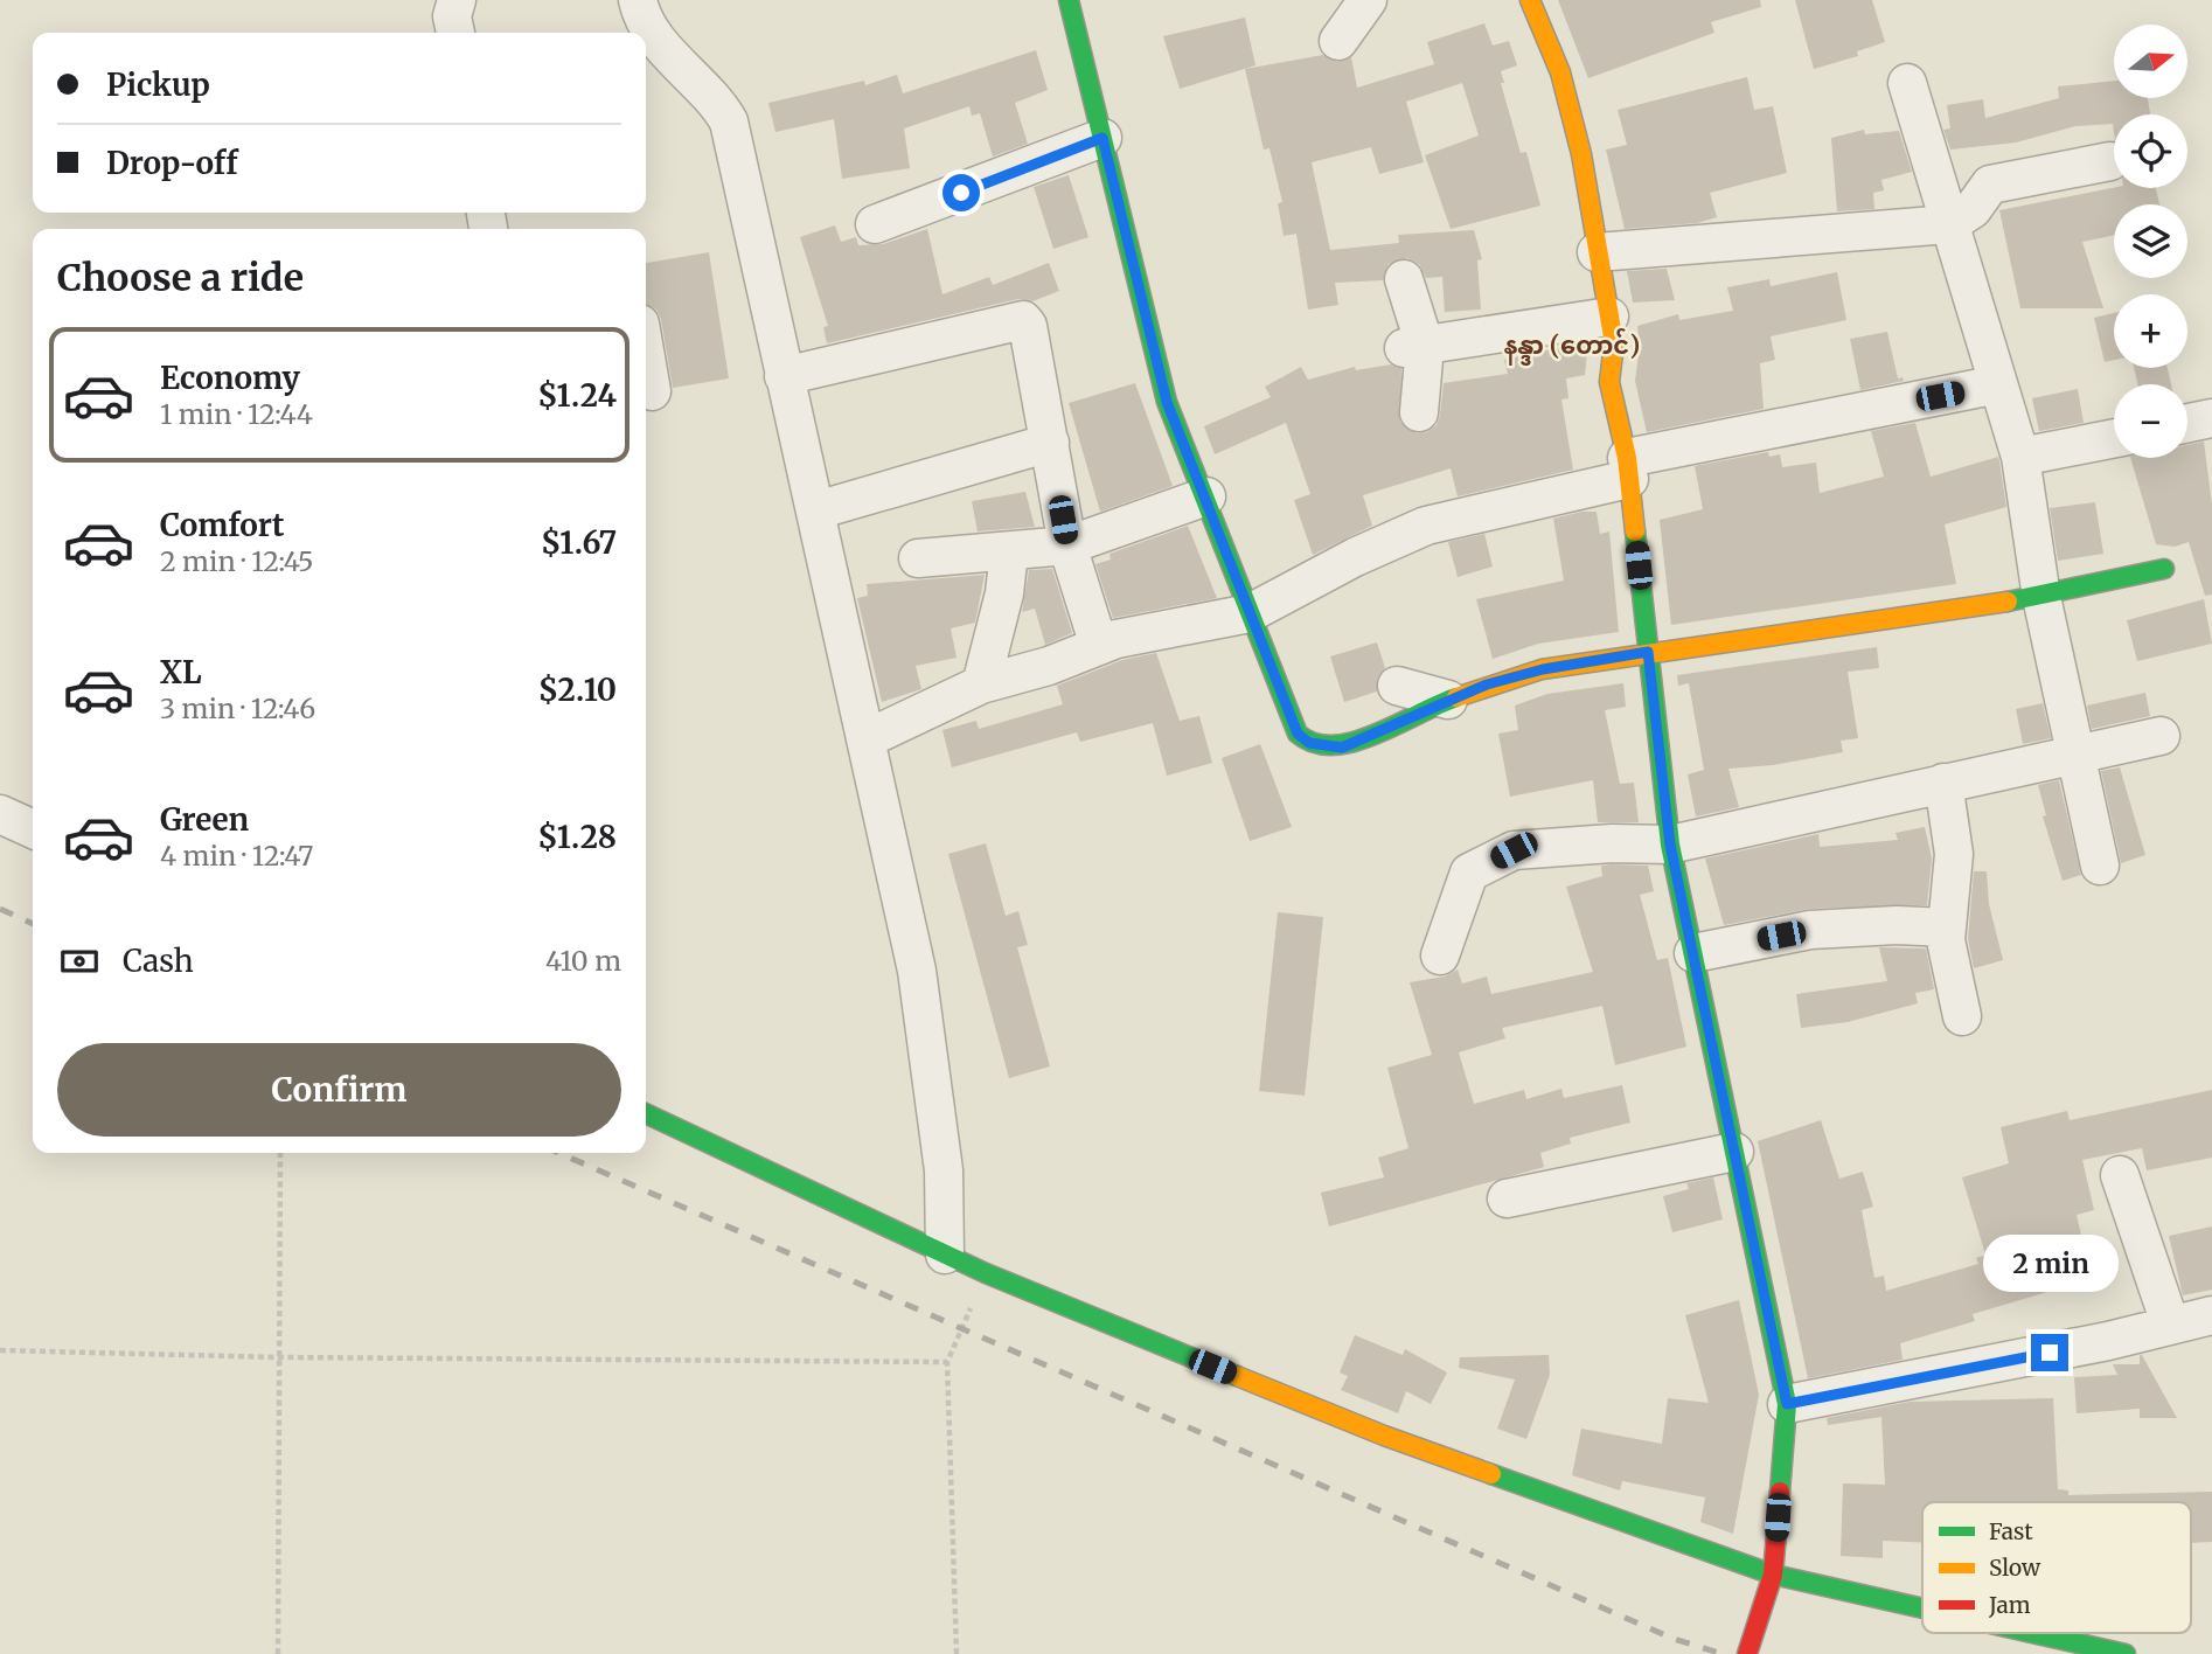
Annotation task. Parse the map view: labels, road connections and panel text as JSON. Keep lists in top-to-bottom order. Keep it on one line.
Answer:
{"districts":["နန္ဒာ (တောင်)"],"legend":["Fast","Slow","Jam"],"north":"right","page":{"map_buttons":["+","−"],"banner":["Pickup","Drop-off"],"heading":"Choose a ride","list":[{"name":"Economy","note":"1 min · 12:44","value":"$1.24"},{"name":"Comfort","note":"2 min · 12:45","value":"$1.67"},{"name":"XL","note":"3 min · 12:46","value":"$2.10"},{"name":"Green","note":"4 min · 12:47","value":"$1.28"}],"pay":["Cash","410 m"],"buttons":"Confirm","bubble":"2 min"}}
